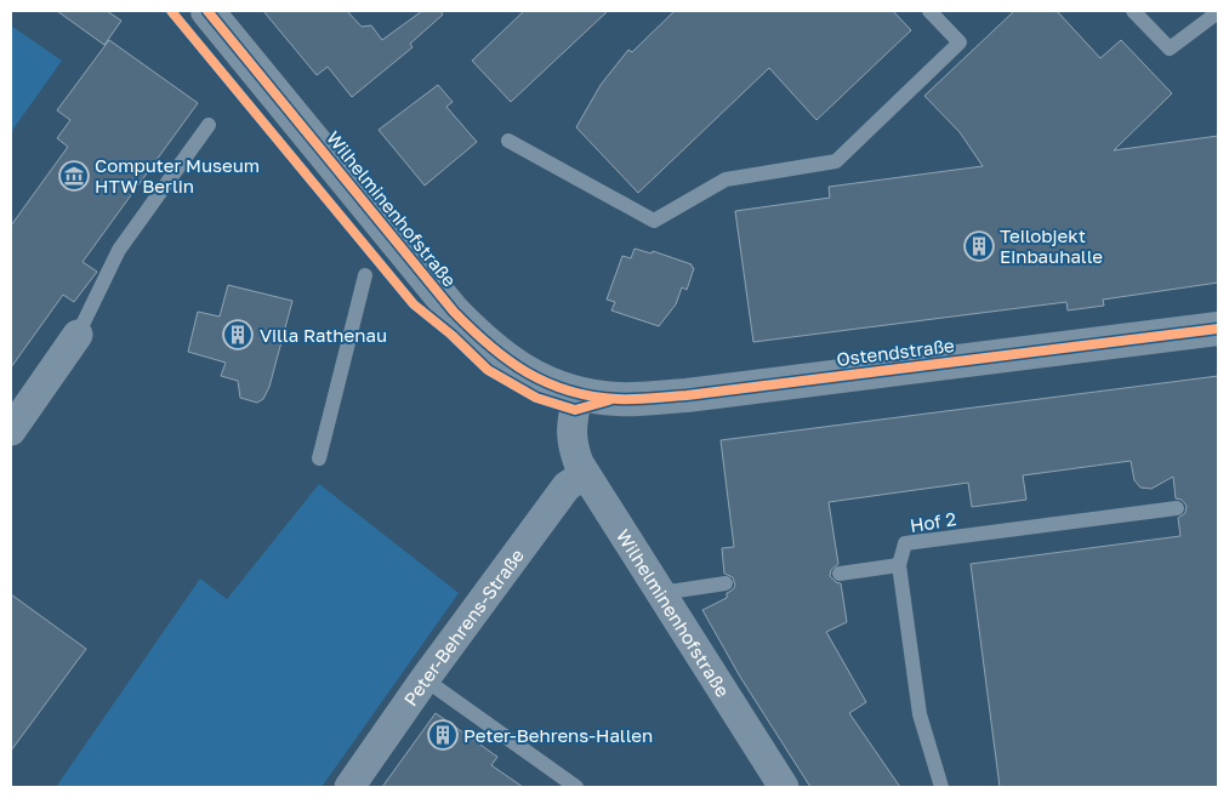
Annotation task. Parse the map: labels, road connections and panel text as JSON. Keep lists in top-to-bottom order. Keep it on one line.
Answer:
{"streets":{"street":["Wilhelminenhofstraße","Ostendstraße","Peter-Behrens-Straße"],"lane":["Hof 2"]},"crossings":[["Wilhelminenhofstraße","Ostendstraße"],["Wilhelminenhofstraße","Peter-Behrens-Straße"]],"places":{"museum":["Computer Museum HTW Berlin"],"building":["Teilobjekt Einbauhalle","Villa Rathenau","Peter-Behrens-Hallen"]}}
